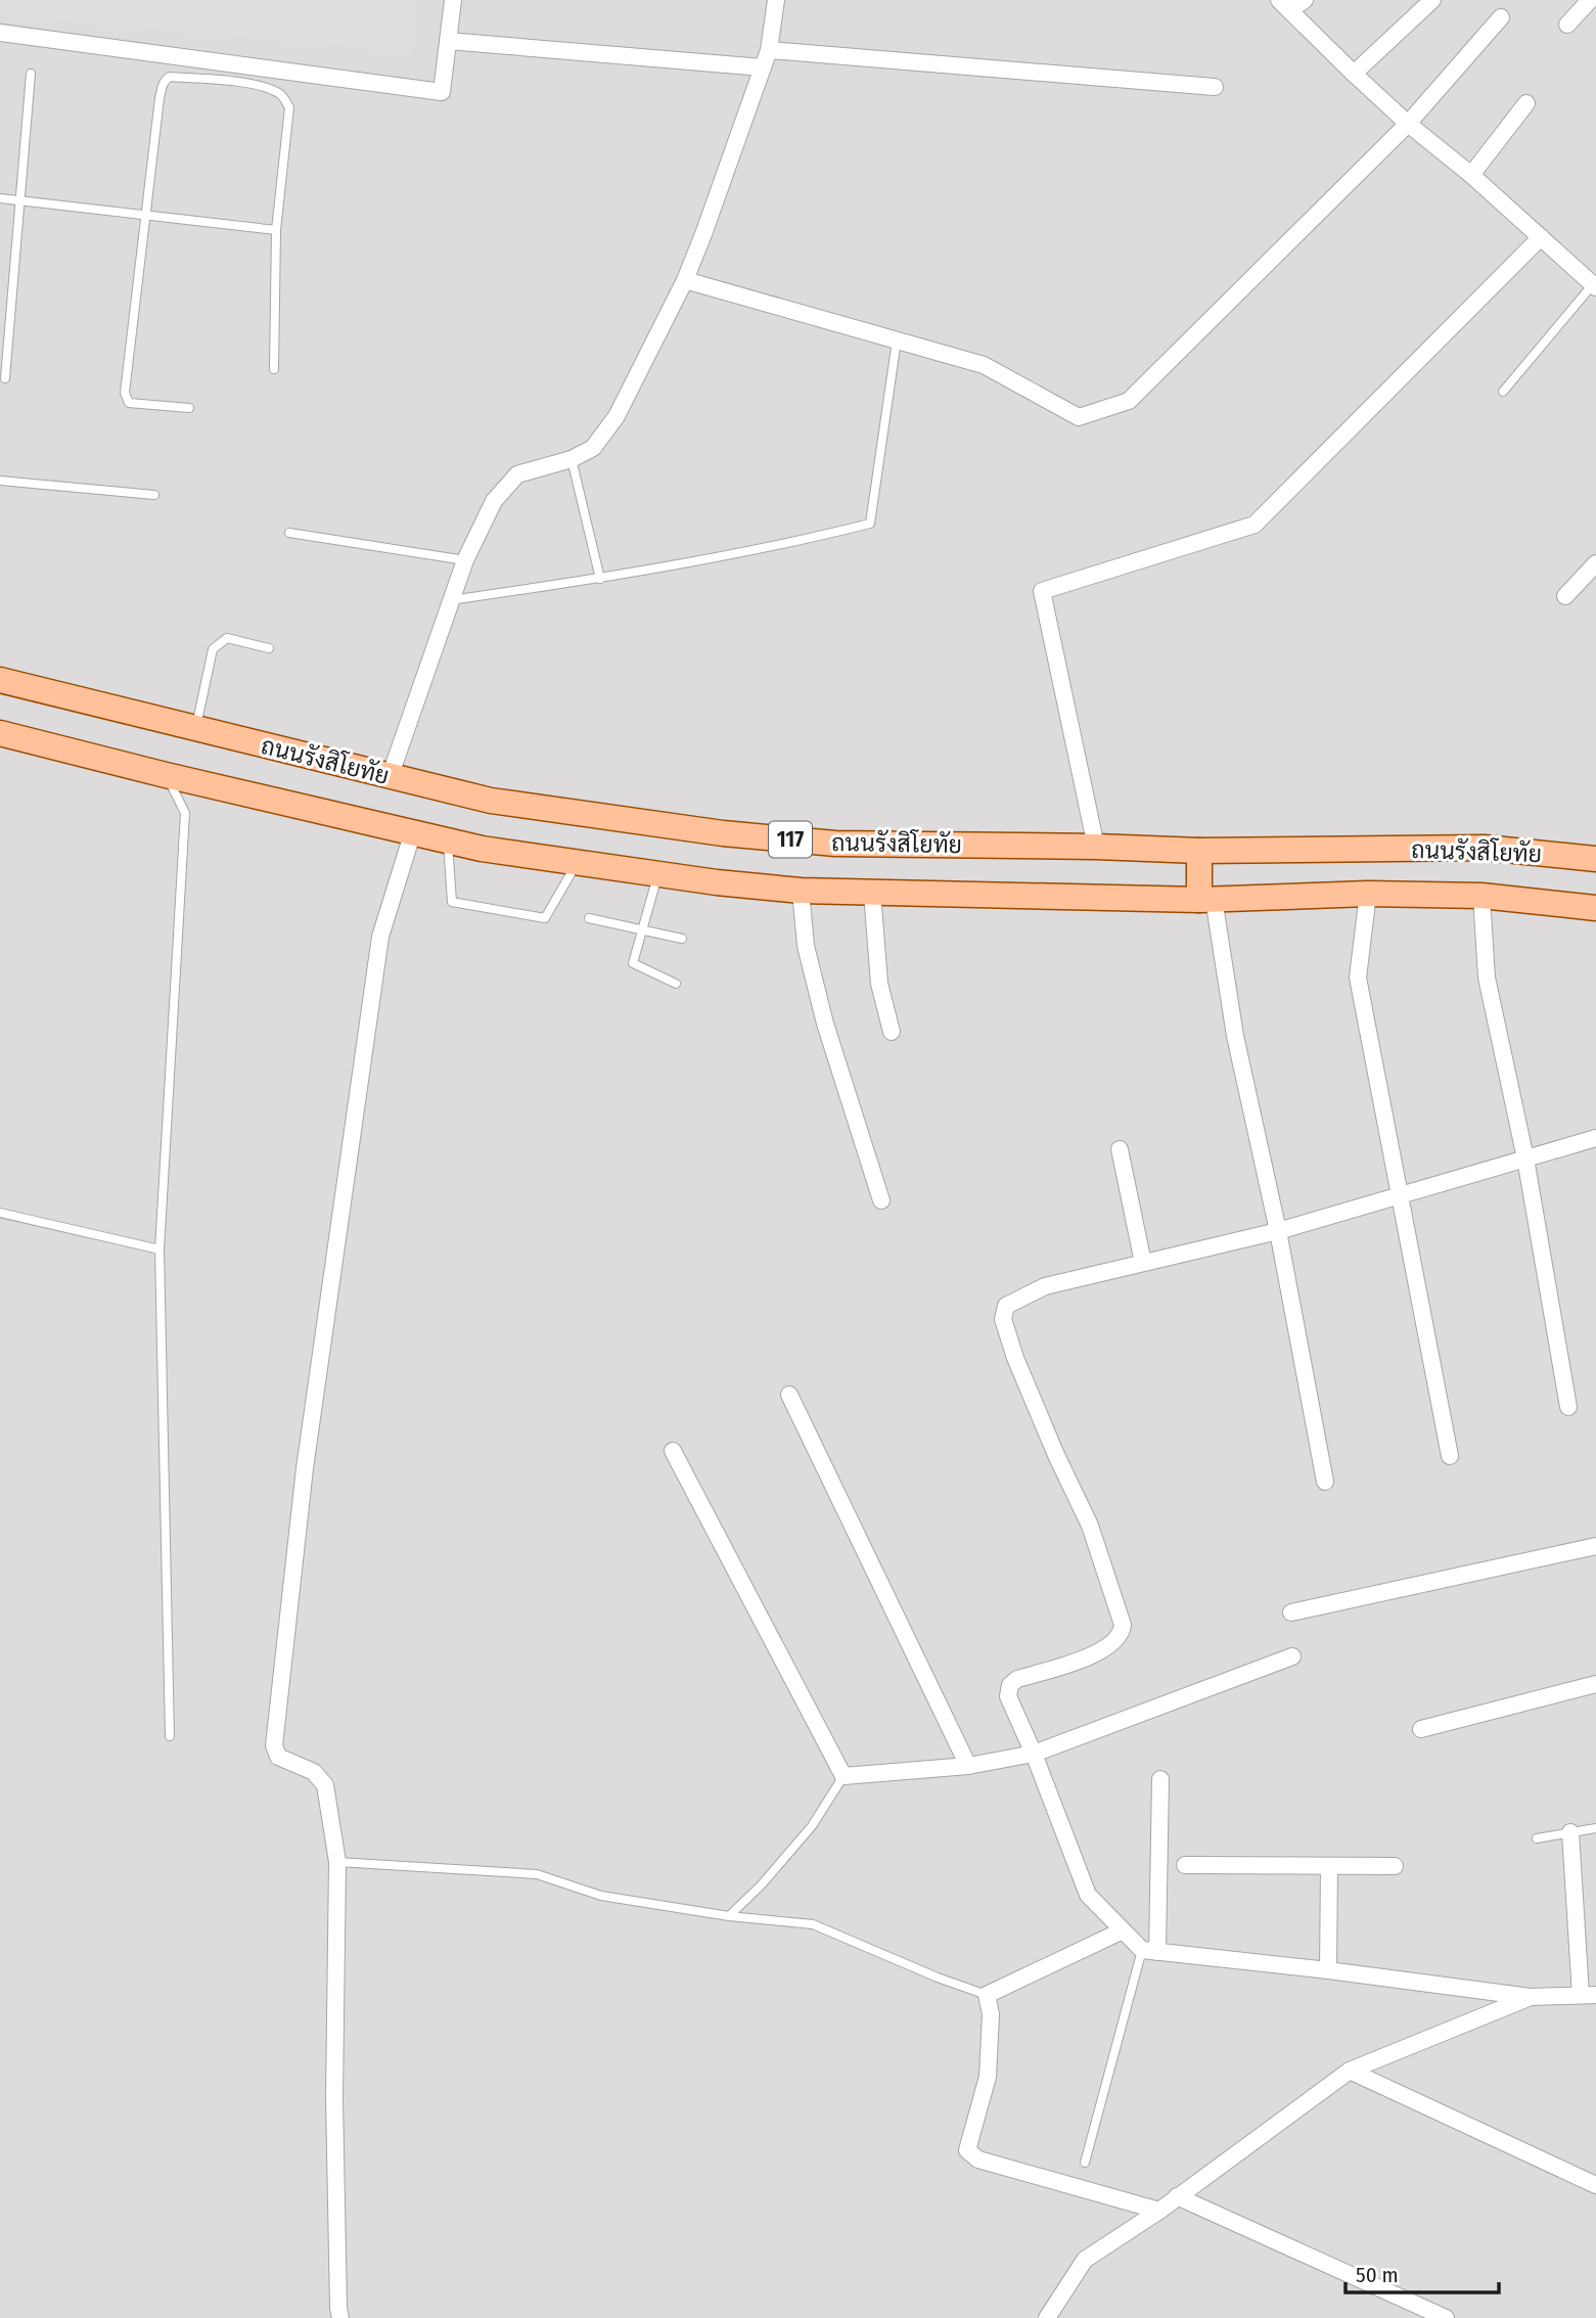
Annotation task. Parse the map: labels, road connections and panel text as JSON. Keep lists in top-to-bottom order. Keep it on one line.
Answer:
{"streets":{"main road":["ถนนรังสิโยทัย","117"]},"scale_bar":"50 m"}
